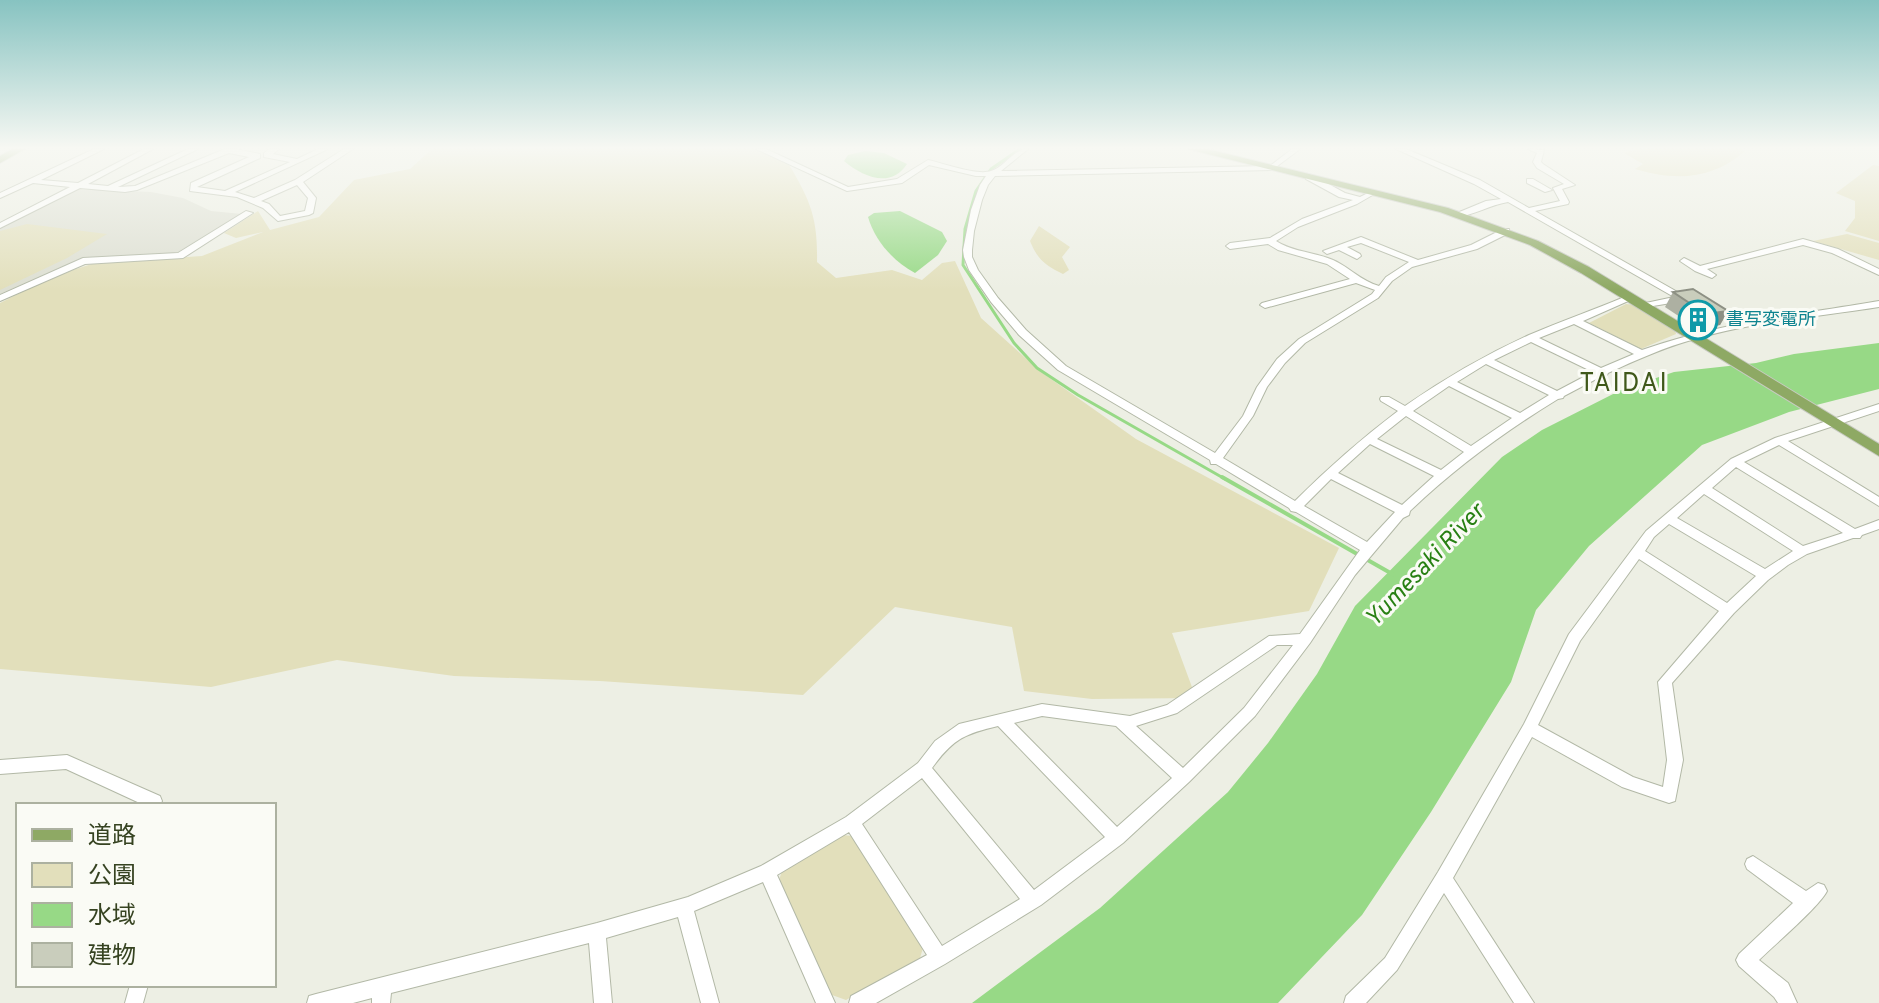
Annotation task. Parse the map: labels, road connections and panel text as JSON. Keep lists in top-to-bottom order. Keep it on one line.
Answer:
{"districts":["TAIDAI"],"water":["Yumesaki River"],"places":{"building":["書写変電所"]},"legend":["道路","公園","水域","建物"]}
